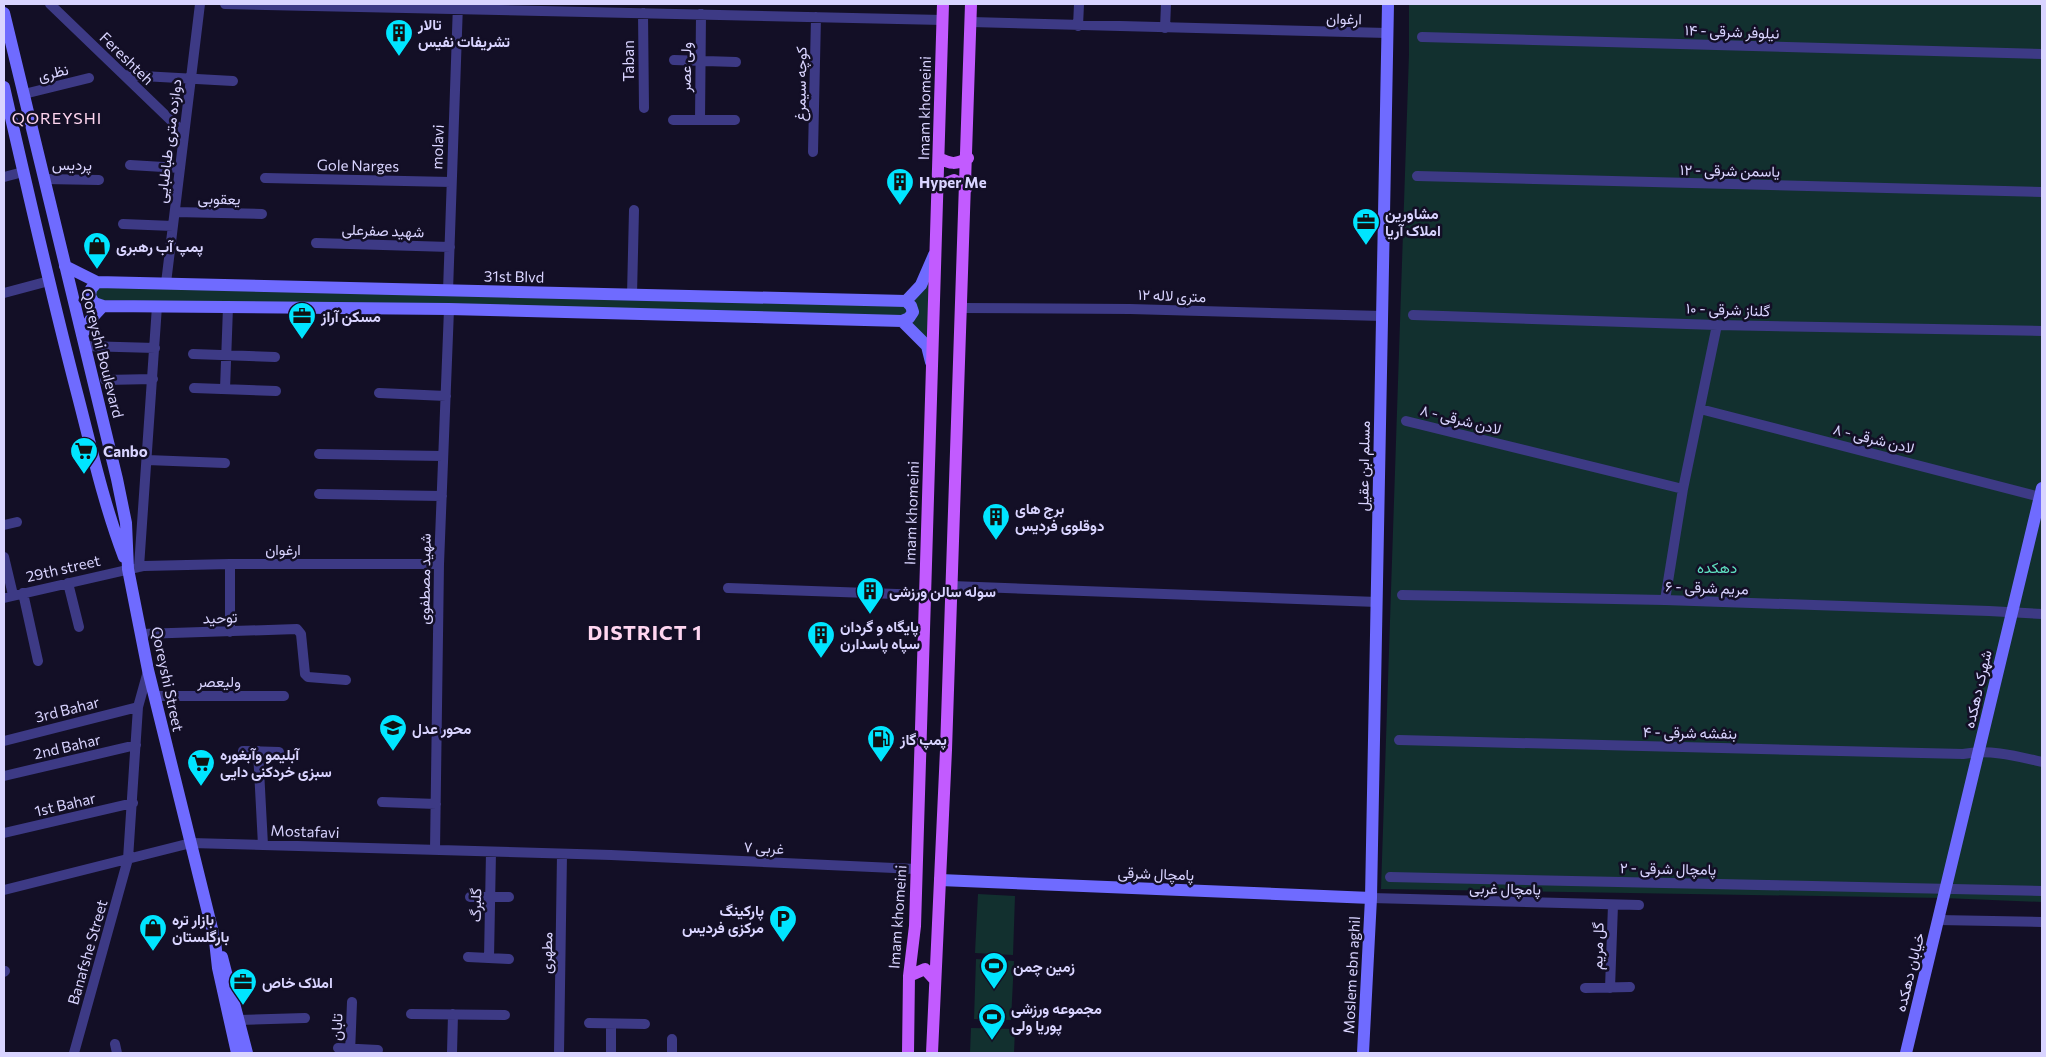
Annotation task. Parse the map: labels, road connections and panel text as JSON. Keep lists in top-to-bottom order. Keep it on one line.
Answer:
{"streets":{"main road":["Imam khomeini","31st Blvd","Qoreyshi Boulevard","مسلم ابن عقیل","Qoreyshi Street","شهرک دهکده","پامچال شرقی","خیابان دهکده","Moslem ebn aghil"],"street":["ارغوان","نیلوفر شرقی - ۱۴","Fereshteh","Taban","ولی عصر","نظری","کوچه سیمرغ","دوازده متری طباطبایی","molavi","پردیس","Gole Narges","یاسمن شرقی - ۱۲","یعقوبی","شهید صفرعلی","۱۲ متری لاله","گلناز شرقی - ۱۰","لادن شرقی - ۸","29th street","شهید مصطفوی","مریم شرقی - ۶","توحید","ولیعصر","3rd Bahar","بنفشه شرقی - ۴","2nd Bahar","1st Bahar","Mostafavi","۷ غربی","پامچال شرقی - ۲","پامچال غربی","گلبرگ","گل مریم","Banafshe Street","مطهری","تابان"]},"crossings":[["ارغوان","Qoreyshi Boulevard"],["ارغوان","مسلم ابن عقیل"],["ارغوان","29th street"],["ارغوان","شهید مصطفوی"],["ارغوان","Qoreyshi Street"],["Fereshteh","دوازده متری طباطبایی"],["نظری","Qoreyshi Boulevard"],["Imam khomeini","۷ غربی"],["دوازده متری طباطبایی","یعقوبی"],["دوازده متری طباطبایی","31st Blvd"],["molavi","Gole Narges"],["molavi","شهید صفرعلی"],["molavi","31st Blvd"],["پردیس","Qoreyshi Boulevard"],["31st Blvd","Qoreyshi Boulevard"],["۱۲ متری لاله","مسلم ابن عقیل"],["Qoreyshi Boulevard","29th street"],["Qoreyshi Boulevard","Qoreyshi Street"],["لادن شرقی - ۸","شهرک دهکده"],["مسلم ابن عقیل","پامچال شرقی"],["مسلم ابن عقیل","پامچال غربی"],["مسلم ابن عقیل","Moslem ebn aghil"],["29th street","Qoreyshi Street"],["شهید مصطفوی","Mostafavi"],["مریم شرقی - ۶","شهرک دهکده"],["توحید","Qoreyshi Street"],["Qoreyshi Street","ولیعصر"],["Qoreyshi Street","Mostafavi"],["Qoreyshi Street","Banafshe Street"],["شهرک دهکده","بنفشه شرقی - ۴"],["شهرک دهکده","پامچال شرقی - ۲"],["شهرک دهکده","خیابان دهکده"],["3rd Bahar","Banafshe Street"],["2nd Bahar","Banafshe Street"],["1st Bahar","Banafshe Street"],["Mostafavi","۷ غربی"],["Mostafavi","گلبرگ"],["Mostafavi","Banafshe Street"],["Mostafavi","مطهری"],["پامچال شرقی - ۲","خیابان دهکده"],["پامچال شرقی","پامچال غربی"],["پامچال شرقی","Moslem ebn aghil"],["پامچال غربی","گل مریم"],["پامچال غربی","Moslem ebn aghil"]],"districts":["QOREYSHI","DISTRICT 1"],"parks":["دهکده"],"places":{"building":["تالار تشریفات نفیس","Hyper Me","برج های دوقلوی فردیس","سوله سالن ورزشی","پایگاه و گردان سپاه پاسدارن"],"office":["مشاورین املاک آریا","مسکن آراز","املاک خاص"],"shop":["پمپ آب رهبری","بازار تره بارگلستان"],"supermarket":["Canbo","آبلیمو وآبغوره سبزی خردکنی دایی"],"school or university":["محور عدل"],"fuel station":["پمپ گاز"],"parking":["پارکینگ مرکزی فردیس"],"sports":["زمین چمن","مجموعه ورزشی پوریا ولی"]}}
